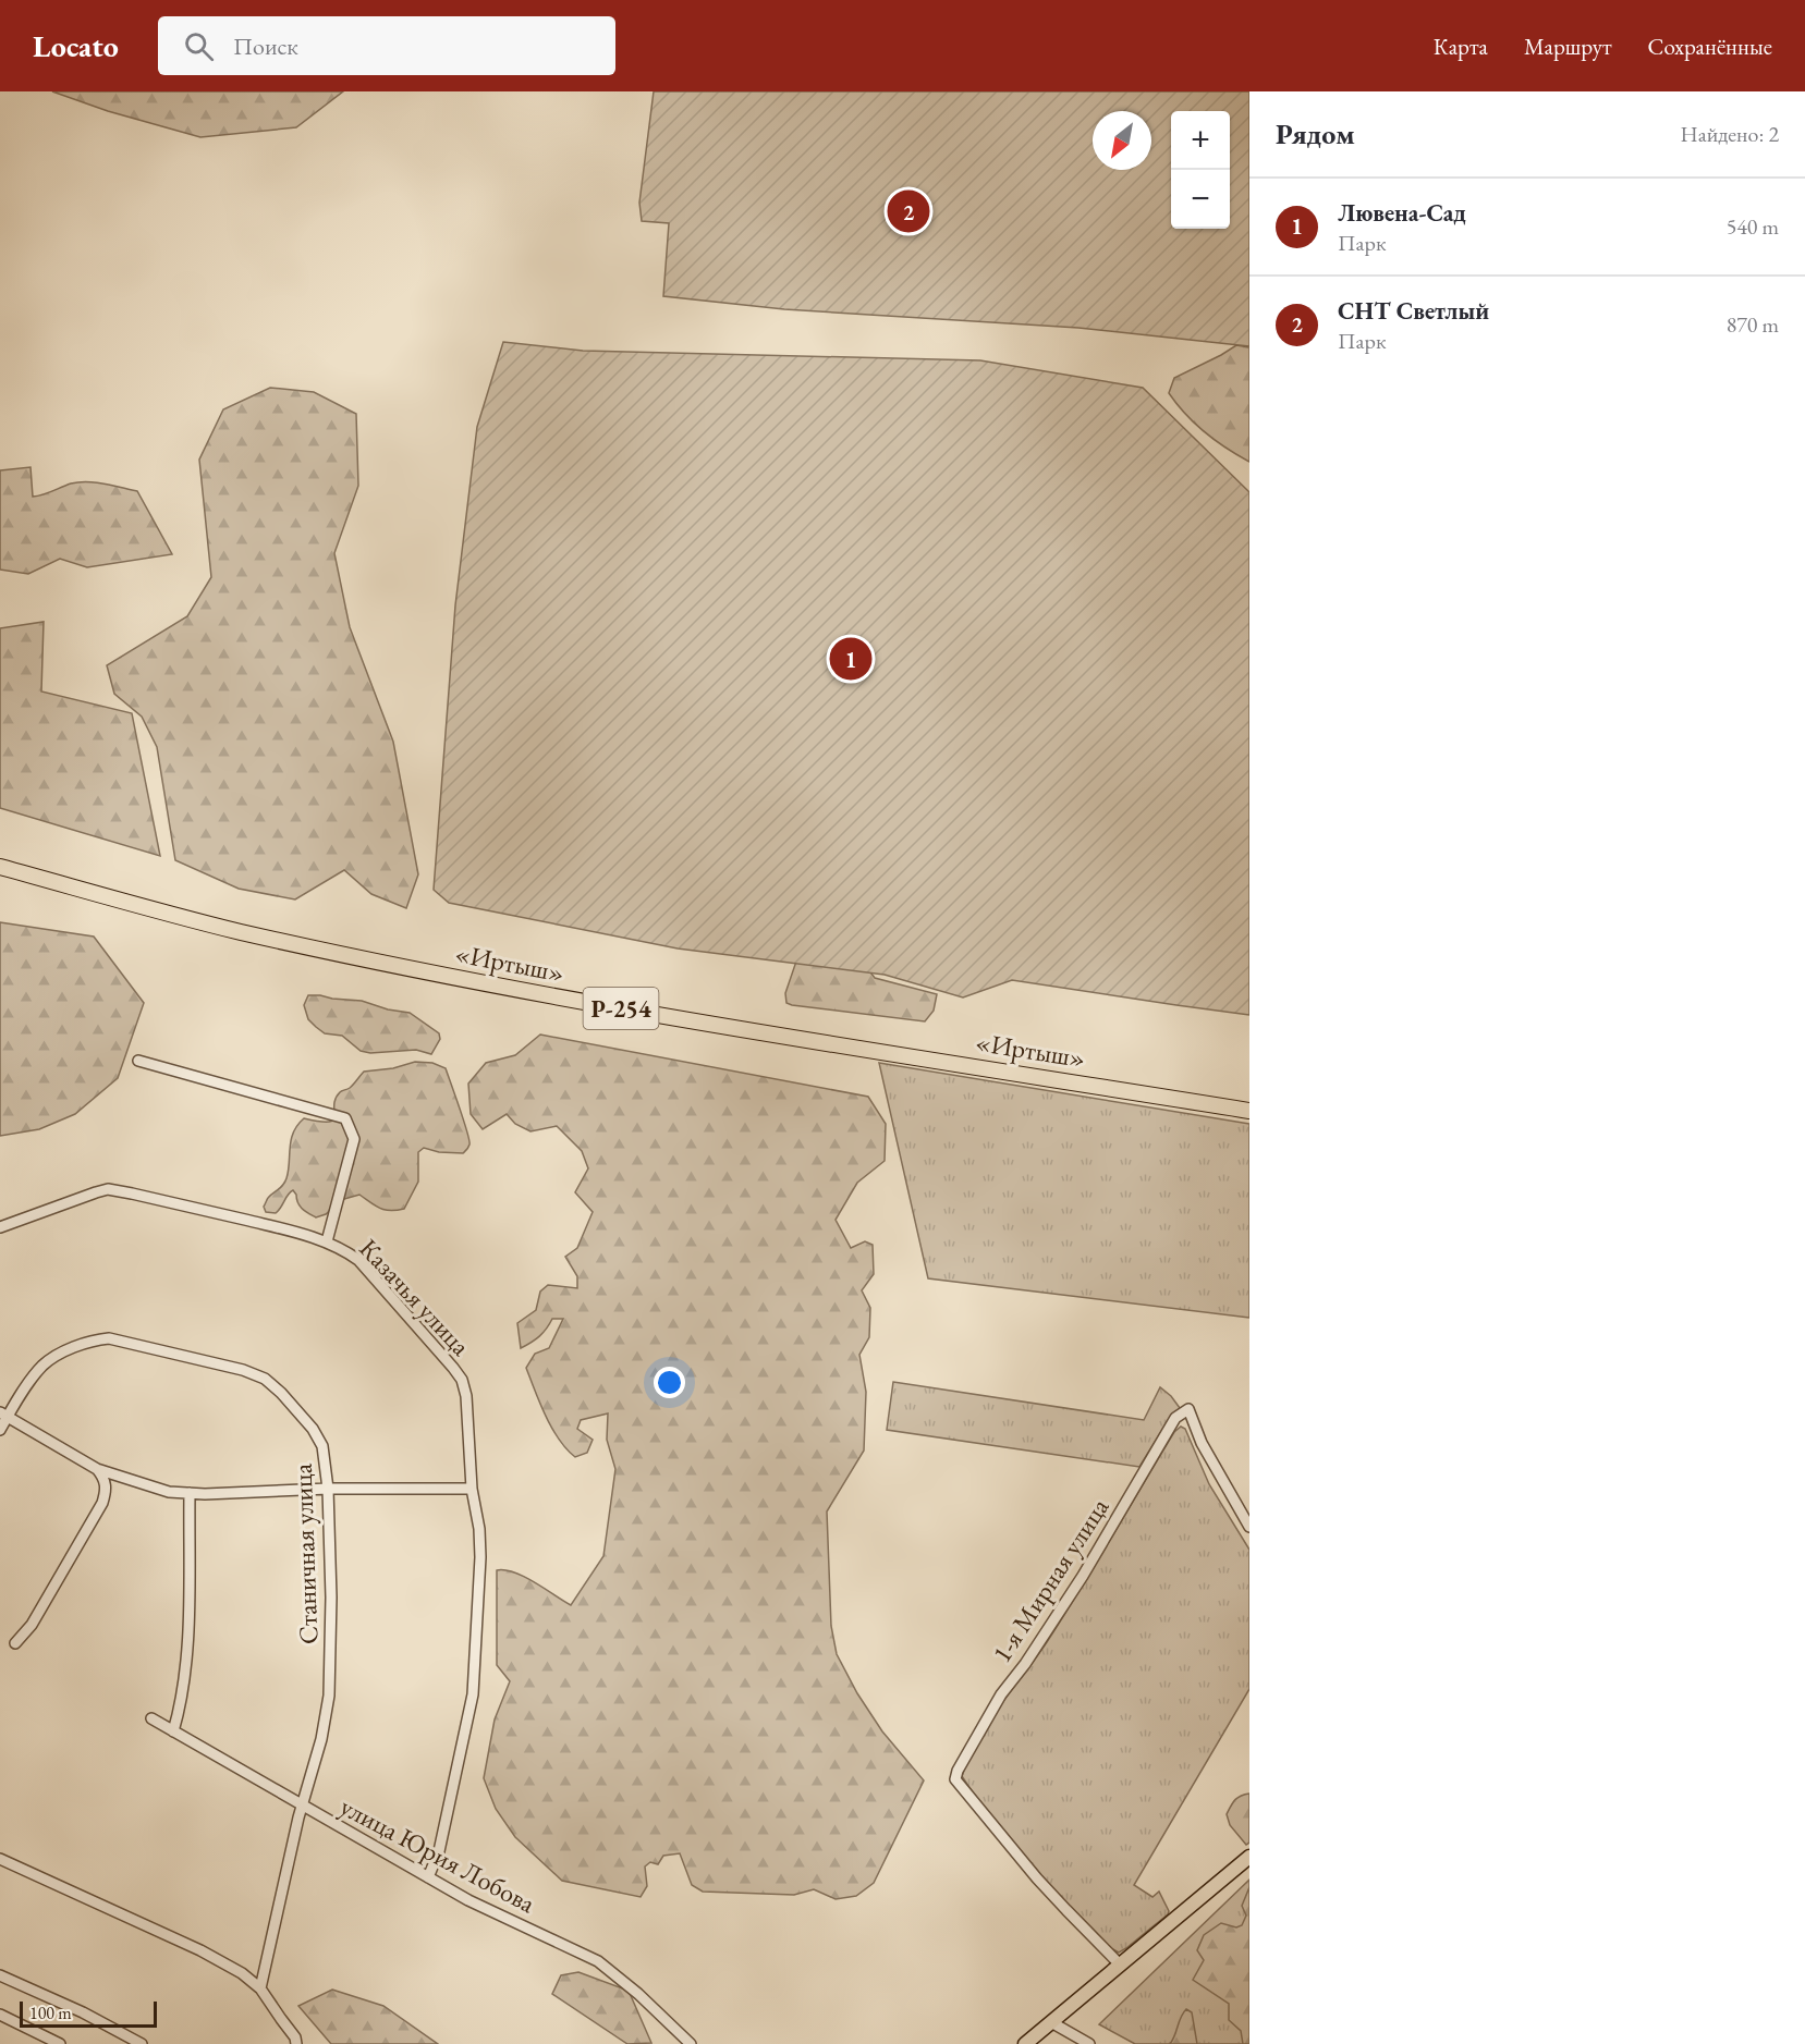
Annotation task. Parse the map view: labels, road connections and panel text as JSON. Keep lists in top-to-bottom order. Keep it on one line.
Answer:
{"streets":{"highway":["«Иртыш»","Р-254"],"street":["Казачья улица","Станичная улица","1-я Мирная улица","улица Юрия Лобова"]},"crossings":[["Казачья улица","улица Юрия Лобова"],["Станичная улица","улица Юрия Лобова"]],"scale_bar":"100 m","north":"bottom left","page":{"header":"Locato","search":"Поиск","nav":["Карта","Маршрут","Сохранённые"],"heading":["Рядом","Найдено: 2"],"map_buttons":["+","−"],"list":[{"mark":"1","name":"Лювена-Сад","note":"Парк","value":"540 m"},{"mark":"2","name":"СНТ Светлый","note":"Парк","value":"870 m"}],"pins":["2","1"],"scale":"100 m"}}
